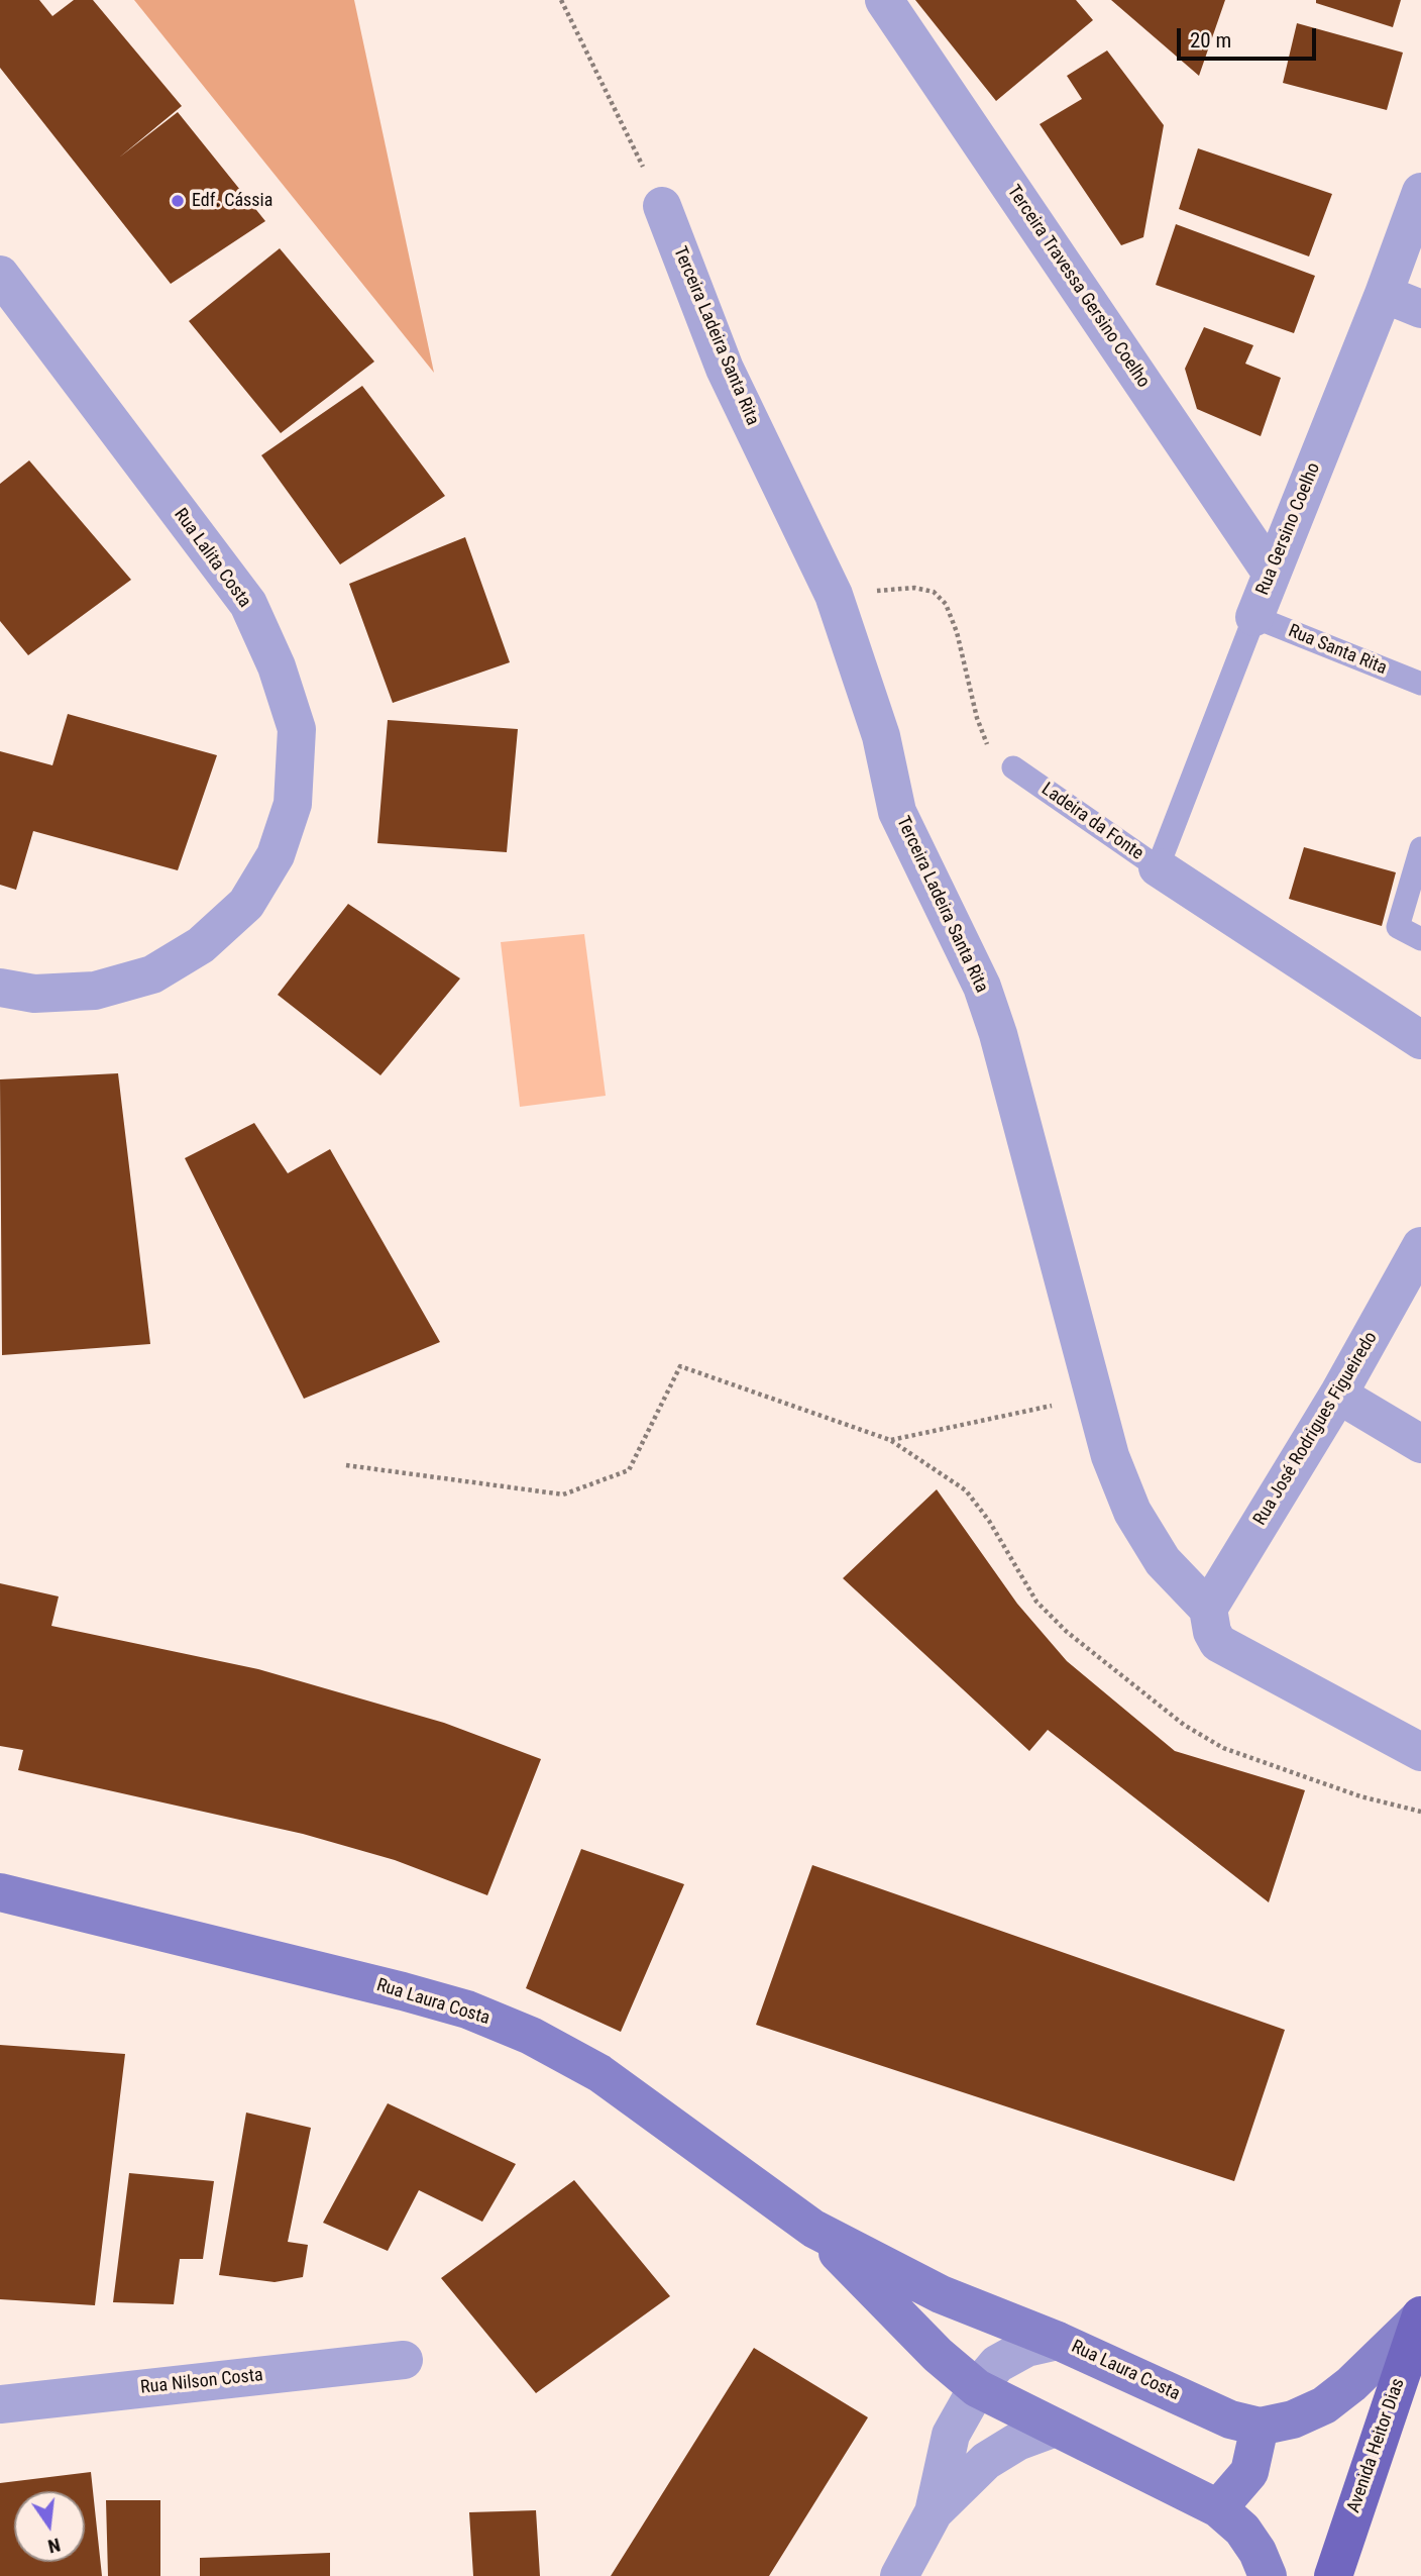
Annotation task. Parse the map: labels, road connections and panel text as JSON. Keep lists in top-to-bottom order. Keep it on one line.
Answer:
{"streets":{"main road":["Avenida Heitor Dias"],"street":["Terceira Travessa Gersino Coelho","Terceira Ladeira Santa Rita","Rua Gersino Coelho","Rua Lalita Costa","Ladeira da Fonte","Rua José Rodrigues Figueiredo","Rua Laura Costa","Rua Nilson Costa"],"lane":["Rua Santa Rita"]},"crossings":[["Terceira Travessa Gersino Coelho","Rua Gersino Coelho"],["Terceira Ladeira Santa Rita","Rua José Rodrigues Figueiredo"],["Rua Gersino Coelho","Rua Santa Rita"],["Rua Gersino Coelho","Ladeira da Fonte"],["Rua Laura Costa","Avenida Heitor Dias"]],"places":["Edf. Cássia"],"scale_bar":"20 m","north":"bottom"}
